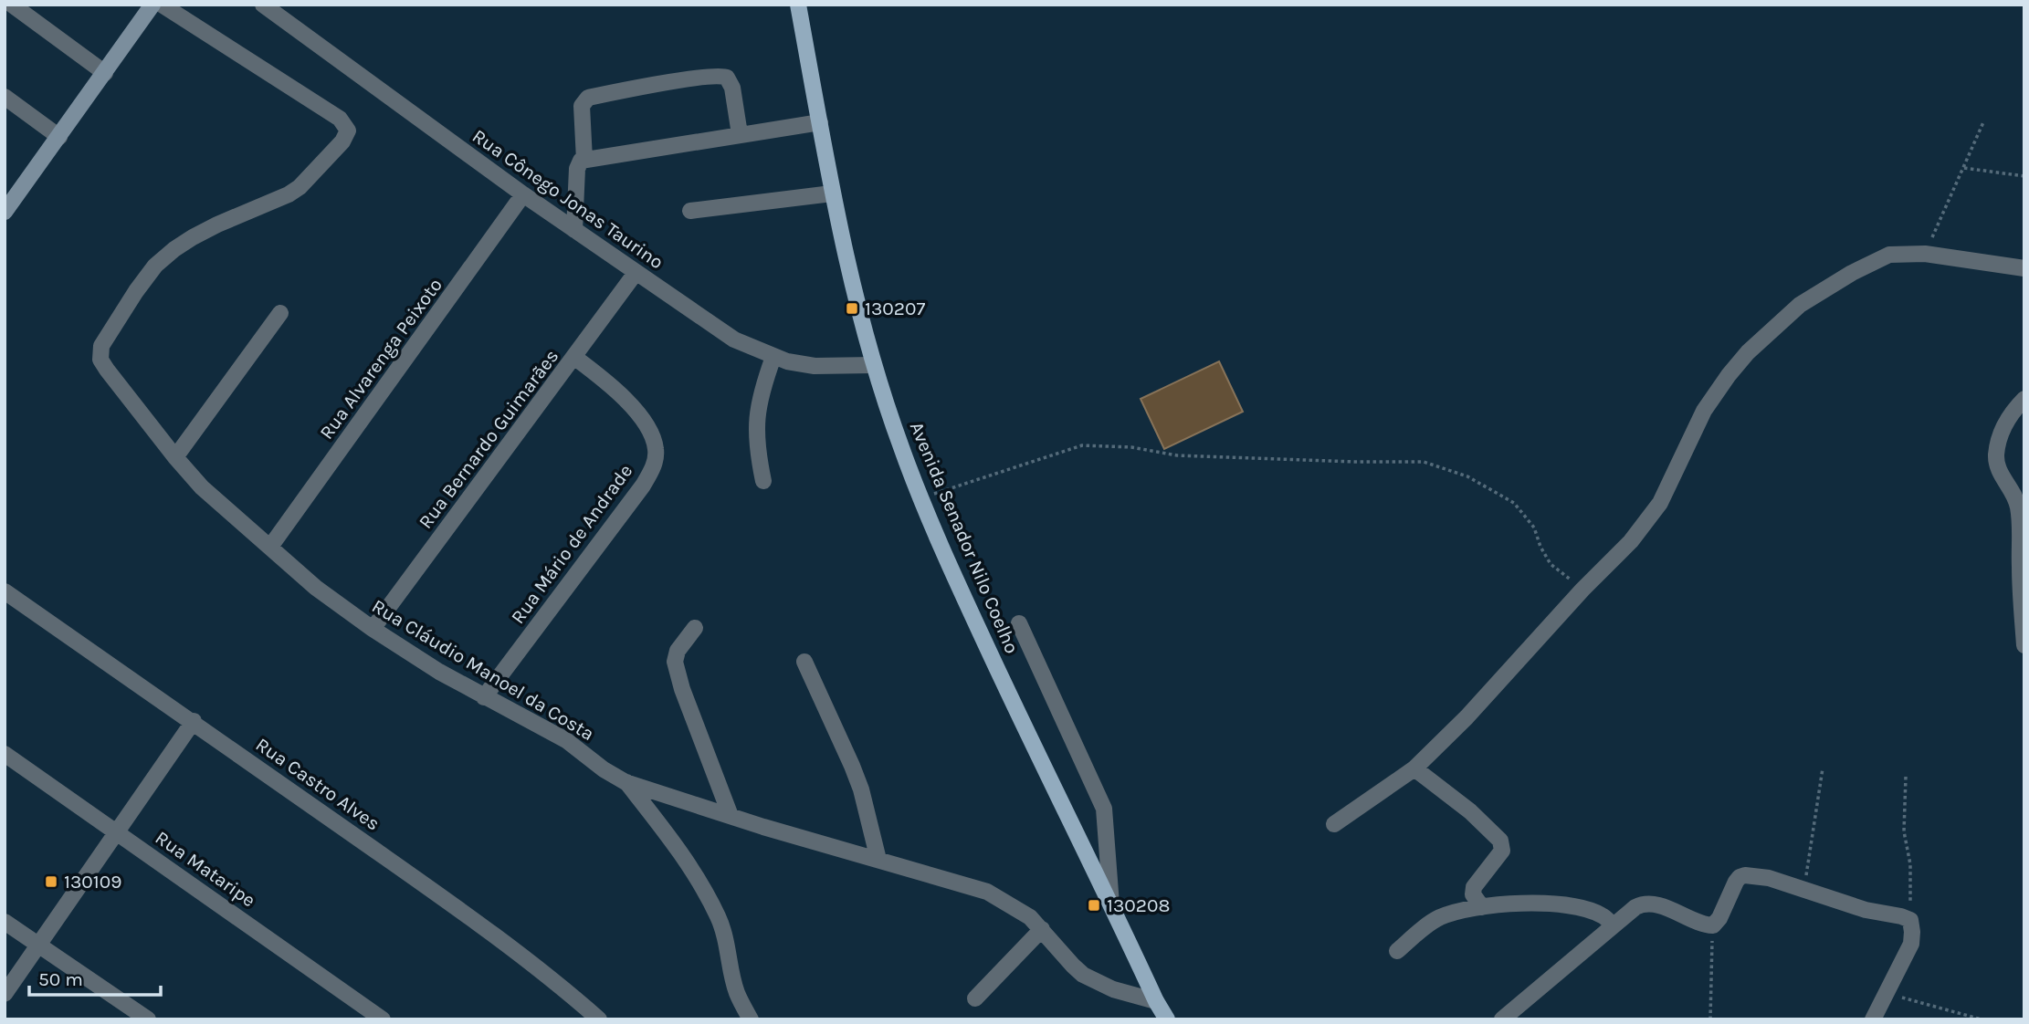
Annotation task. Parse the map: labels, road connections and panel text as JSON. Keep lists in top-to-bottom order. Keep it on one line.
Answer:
{"streets":{"main road":["Avenida Senador Nilo Coelho"],"street":["Rua Cônego Jonas Taurino","Rua Alvarenga Peixoto","Rua Bernardo Guimarães","Rua Mário de Andrade","Rua Cláudio Manoel da Costa","Rua Castro Alves","Rua Mataripe"]},"crossings":[["Rua Cônego Jonas Taurino","Rua Alvarenga Peixoto"],["Rua Cônego Jonas Taurino","Rua Bernardo Guimarães"],["Rua Cônego Jonas Taurino","Avenida Senador Nilo Coelho"],["Rua Alvarenga Peixoto","Rua Cláudio Manoel da Costa"],["Rua Bernardo Guimarães","Rua Mário de Andrade"],["Rua Bernardo Guimarães","Rua Cláudio Manoel da Costa"],["Avenida Senador Nilo Coelho","Rua Cláudio Manoel da Costa"],["Rua Mário de Andrade","Rua Cláudio Manoel da Costa"]],"places":{"transit":["130207","130109","130208"]},"scale_bar":"50 m"}
